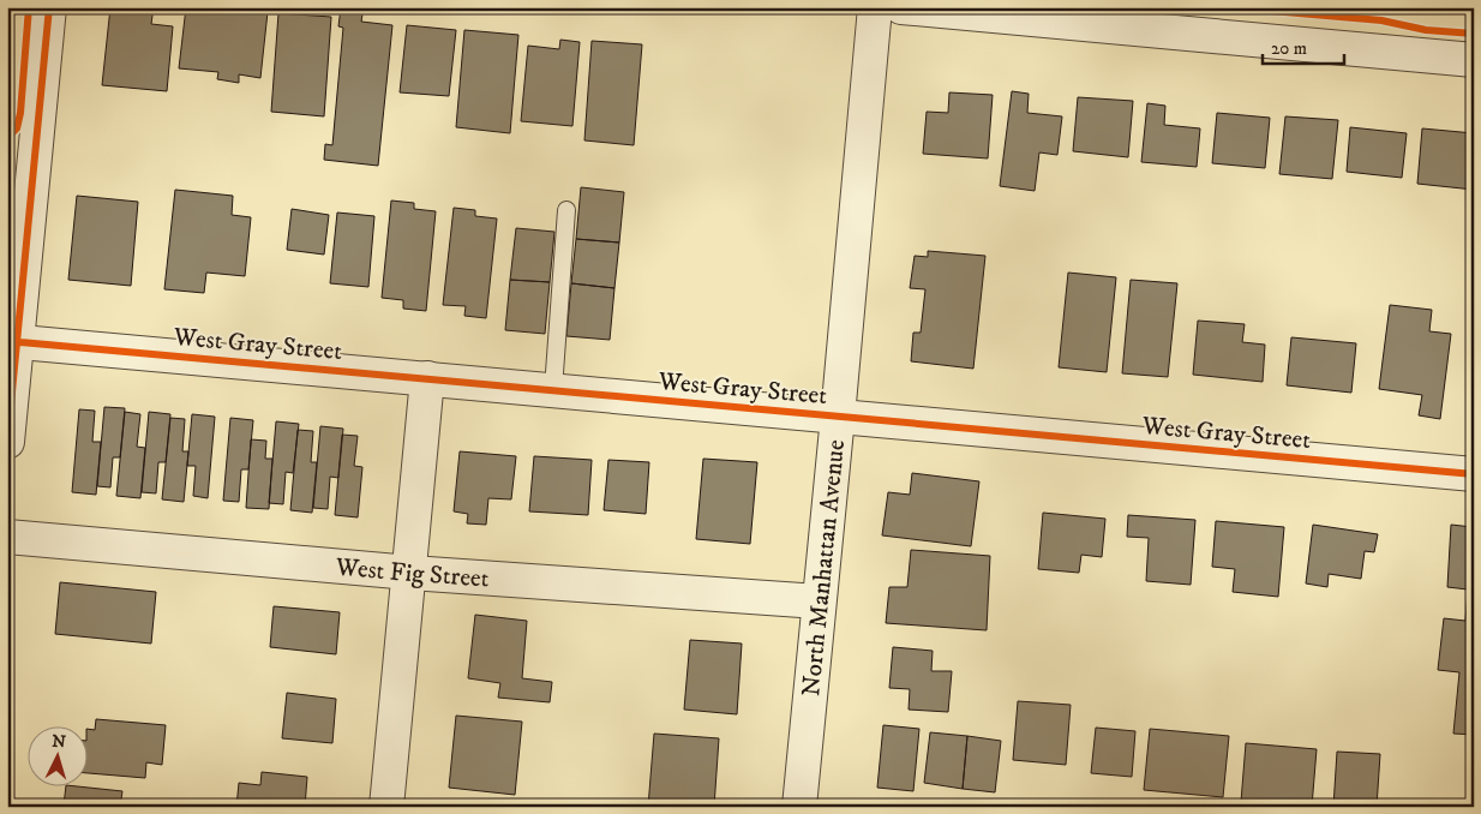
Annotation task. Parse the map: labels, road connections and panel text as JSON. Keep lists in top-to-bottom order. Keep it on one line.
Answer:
{"streets":{"street":["West Gray Street","North Manhattan Avenue","West Fig Street"]},"crossings":[["West Gray Street","North Manhattan Avenue"],["North Manhattan Avenue","West Fig Street"]],"scale_bar":"20 m","north":"top"}
